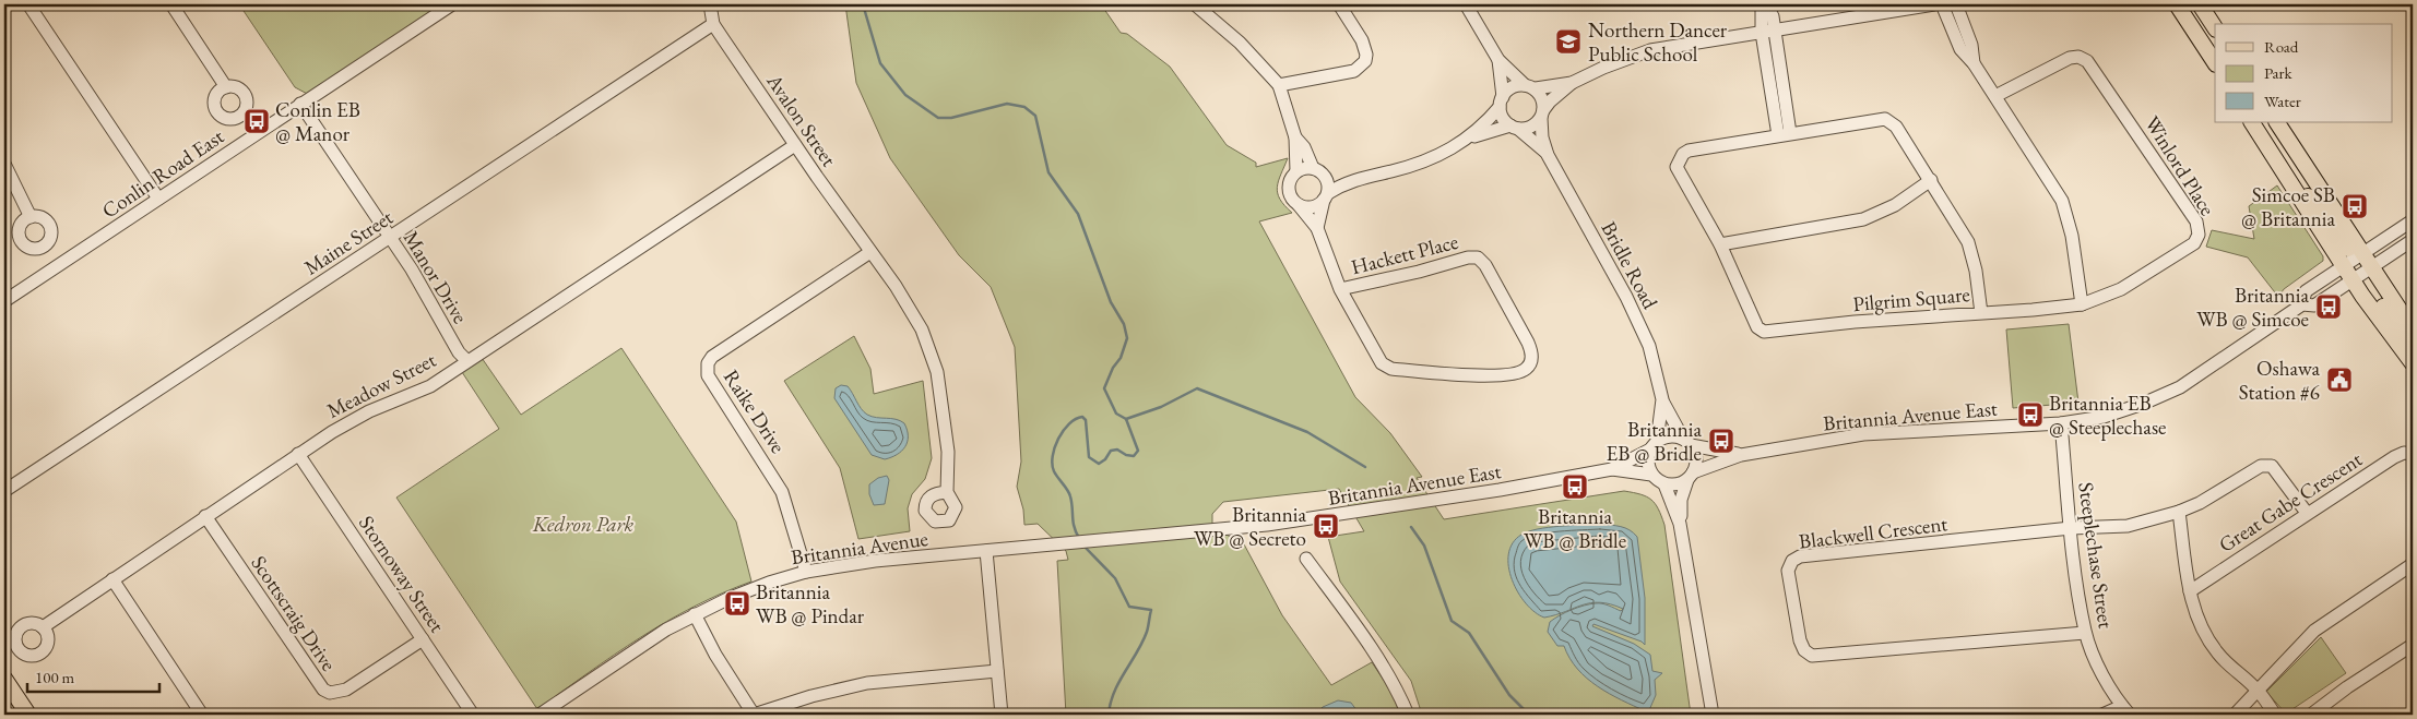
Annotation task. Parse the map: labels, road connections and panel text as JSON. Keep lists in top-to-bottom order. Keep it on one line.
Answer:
{"streets":{"street":["Avalon Street","Winlord Place","Conlin Road East","Maine Street","Hackett Place","Bridle Road","Manor Drive","Pilgrim Square","Meadow Street","Raike Drive","Britannia Avenue East","Great Gabe Crescent","Blackwell Crescent","Britannia Avenue","Steeplechase Street","Stornoway Street","Scottscraig Drive"]},"crossings":[["Avalon Street","Maine Street"],["Avalon Street","Meadow Street"],["Avalon Street","Raike Drive"],["Winlord Place","Pilgrim Square"],["Conlin Road East","Manor Drive"],["Maine Street","Manor Drive"],["Bridle Road","Britannia Avenue East"],["Manor Drive","Meadow Street"],["Meadow Street","Stornoway Street"],["Meadow Street","Scottscraig Drive"],["Raike Drive","Britannia Avenue"],["Britannia Avenue East","Britannia Avenue"],["Britannia Avenue East","Steeplechase Street"],["Blackwell Crescent","Steeplechase Street"],["Stornoway Street","Scottscraig Drive"]],"parks":["Kedron Park"],"places":{"school or university":["Northern Dancer Public School"],"bus stop":["Conlin EB @ Manor","Simcoe SB @ Britannia","Britannia WB @ Simcoe","Britannia EB @ Steeplechase","Britannia EB @ Bridle","Britannia WB @ Bridle","Britannia WB @ Secreto","Britannia WB @ Pindar"],"public building":["Oshawa Station #6"]},"legend":["Road","Park","Water"],"scale_bar":"100 m"}
